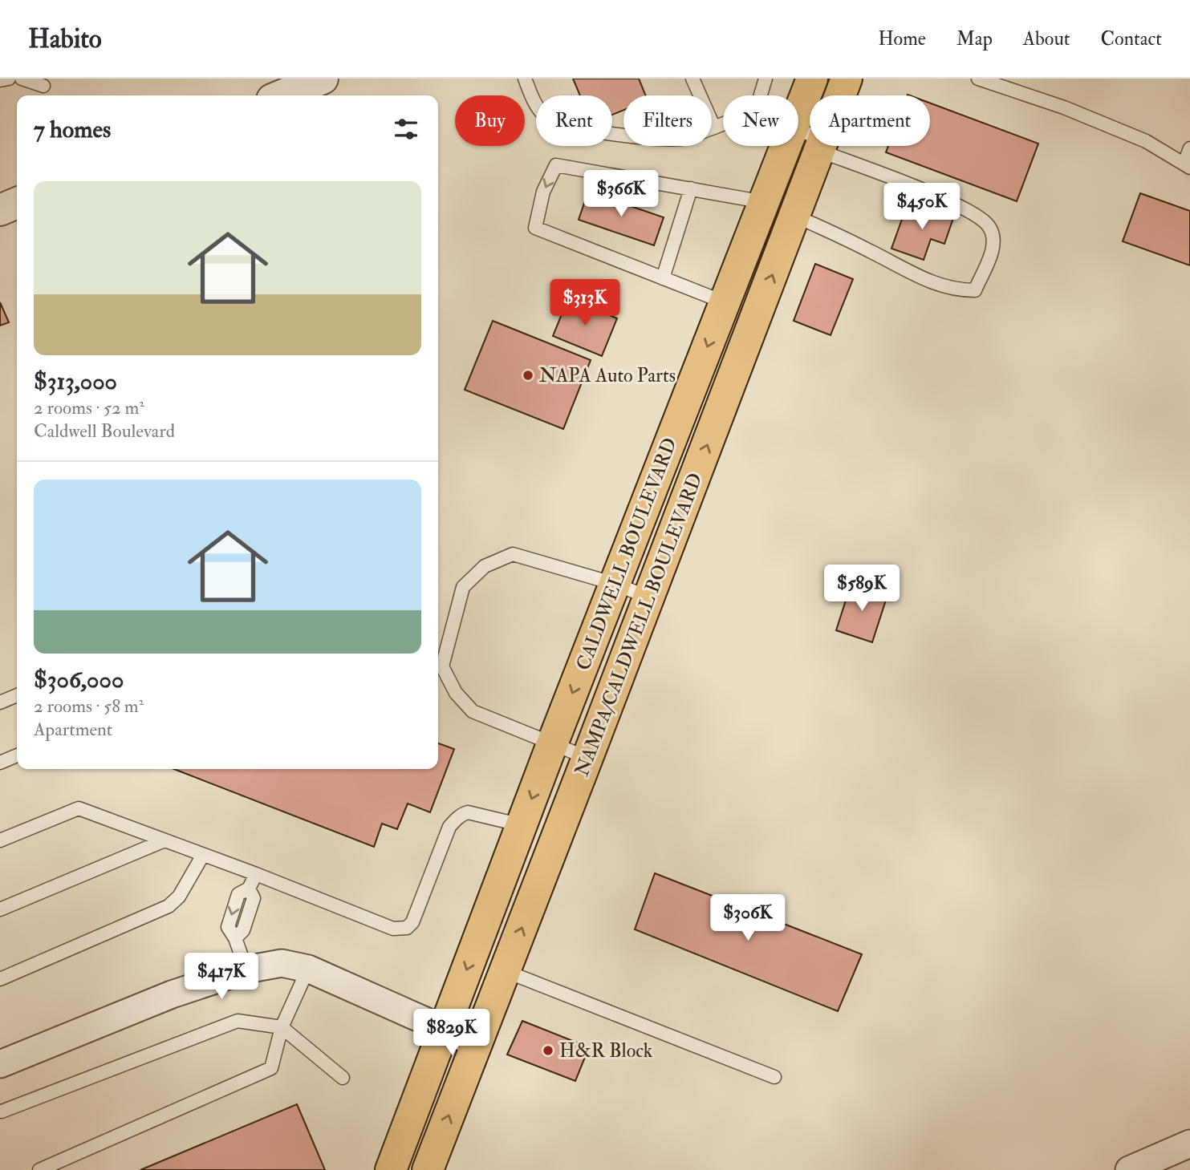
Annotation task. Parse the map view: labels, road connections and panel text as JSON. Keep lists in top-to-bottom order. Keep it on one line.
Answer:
{"streets":{"main road":["CALDWELL BOULEVARD","NAMPA/CALDWELL BOULEVARD"]},"crossings":[["CALDWELL BOULEVARD","NAMPA/CALDWELL BOULEVARD"]],"one_way":["CALDWELL BOULEVARD","NAMPA/CALDWELL BOULEVARD"],"places":["NAPA Auto Parts","H&R Block"],"page":{"header":"Habito","nav":["Home","Map","About","Contact"],"chip":["Buy","Rent","Filters","New","Apartment"],"heading":"7 homes","list":[{"name":"$313,000","note":"2 rooms · 52 m² · Caldwell Boulevard"},{"name":"$306,000","note":"2 rooms · 58 m² · Apartment"}],"price":["$366K","$450K","$313K","$589K","$306K","$417K","$829K"]}}
